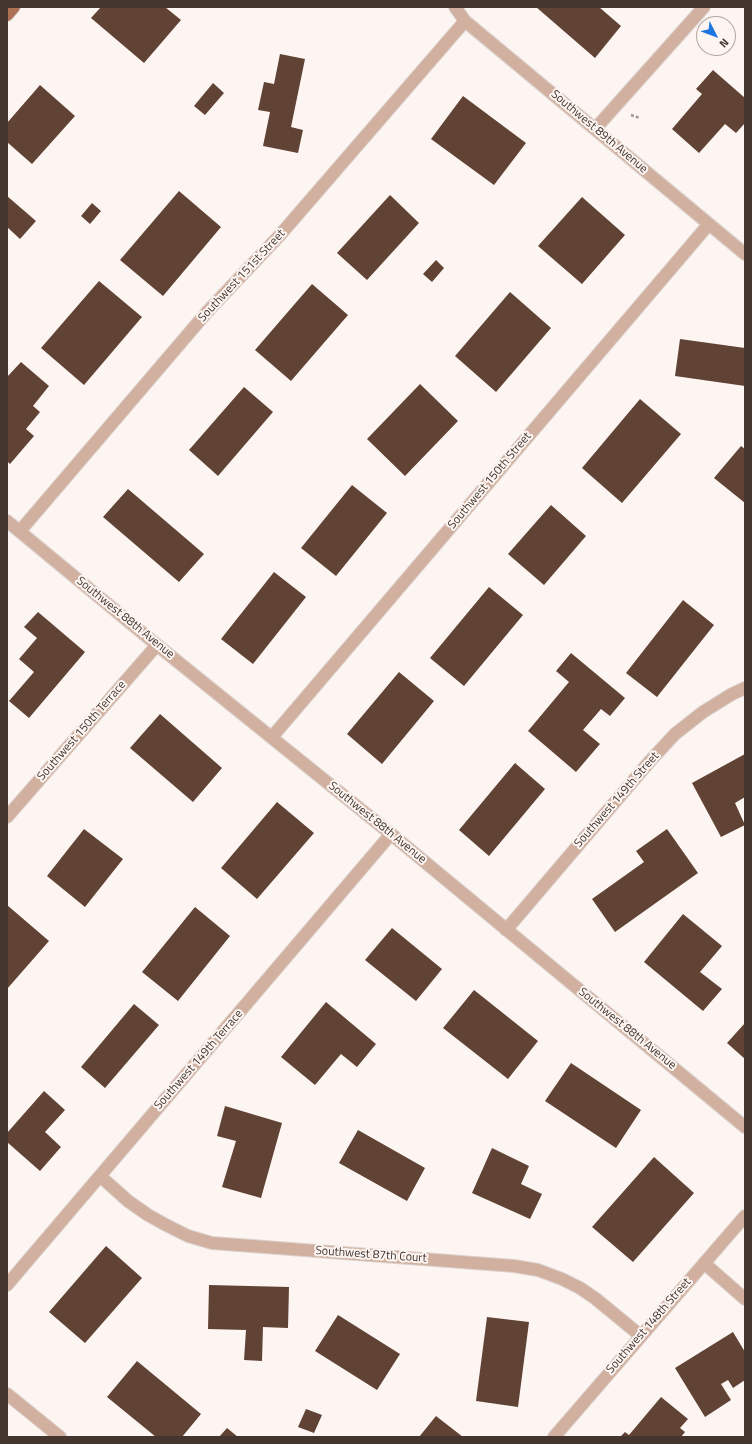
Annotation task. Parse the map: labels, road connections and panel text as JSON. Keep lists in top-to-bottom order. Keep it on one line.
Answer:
{"streets":{"street":["Southwest 89th Avenue","Southwest 151st Street","Southwest 150th Street","Southwest 88th Avenue","Southwest 150th Terrace","Southwest 149th Street","Southwest 149th Terrace","Southwest 87th Court","Southwest 148th Street"]},"crossings":[["Southwest 89th Avenue","Southwest 151st Street"],["Southwest 89th Avenue","Southwest 150th Street"],["Southwest 151st Street","Southwest 88th Avenue"],["Southwest 150th Street","Southwest 88th Avenue"],["Southwest 88th Avenue","Southwest 150th Terrace"],["Southwest 88th Avenue","Southwest 149th Street"],["Southwest 88th Avenue","Southwest 149th Terrace"],["Southwest 149th Terrace","Southwest 87th Court"],["Southwest 87th Court","Southwest 148th Street"]],"north":"bottom right"}
